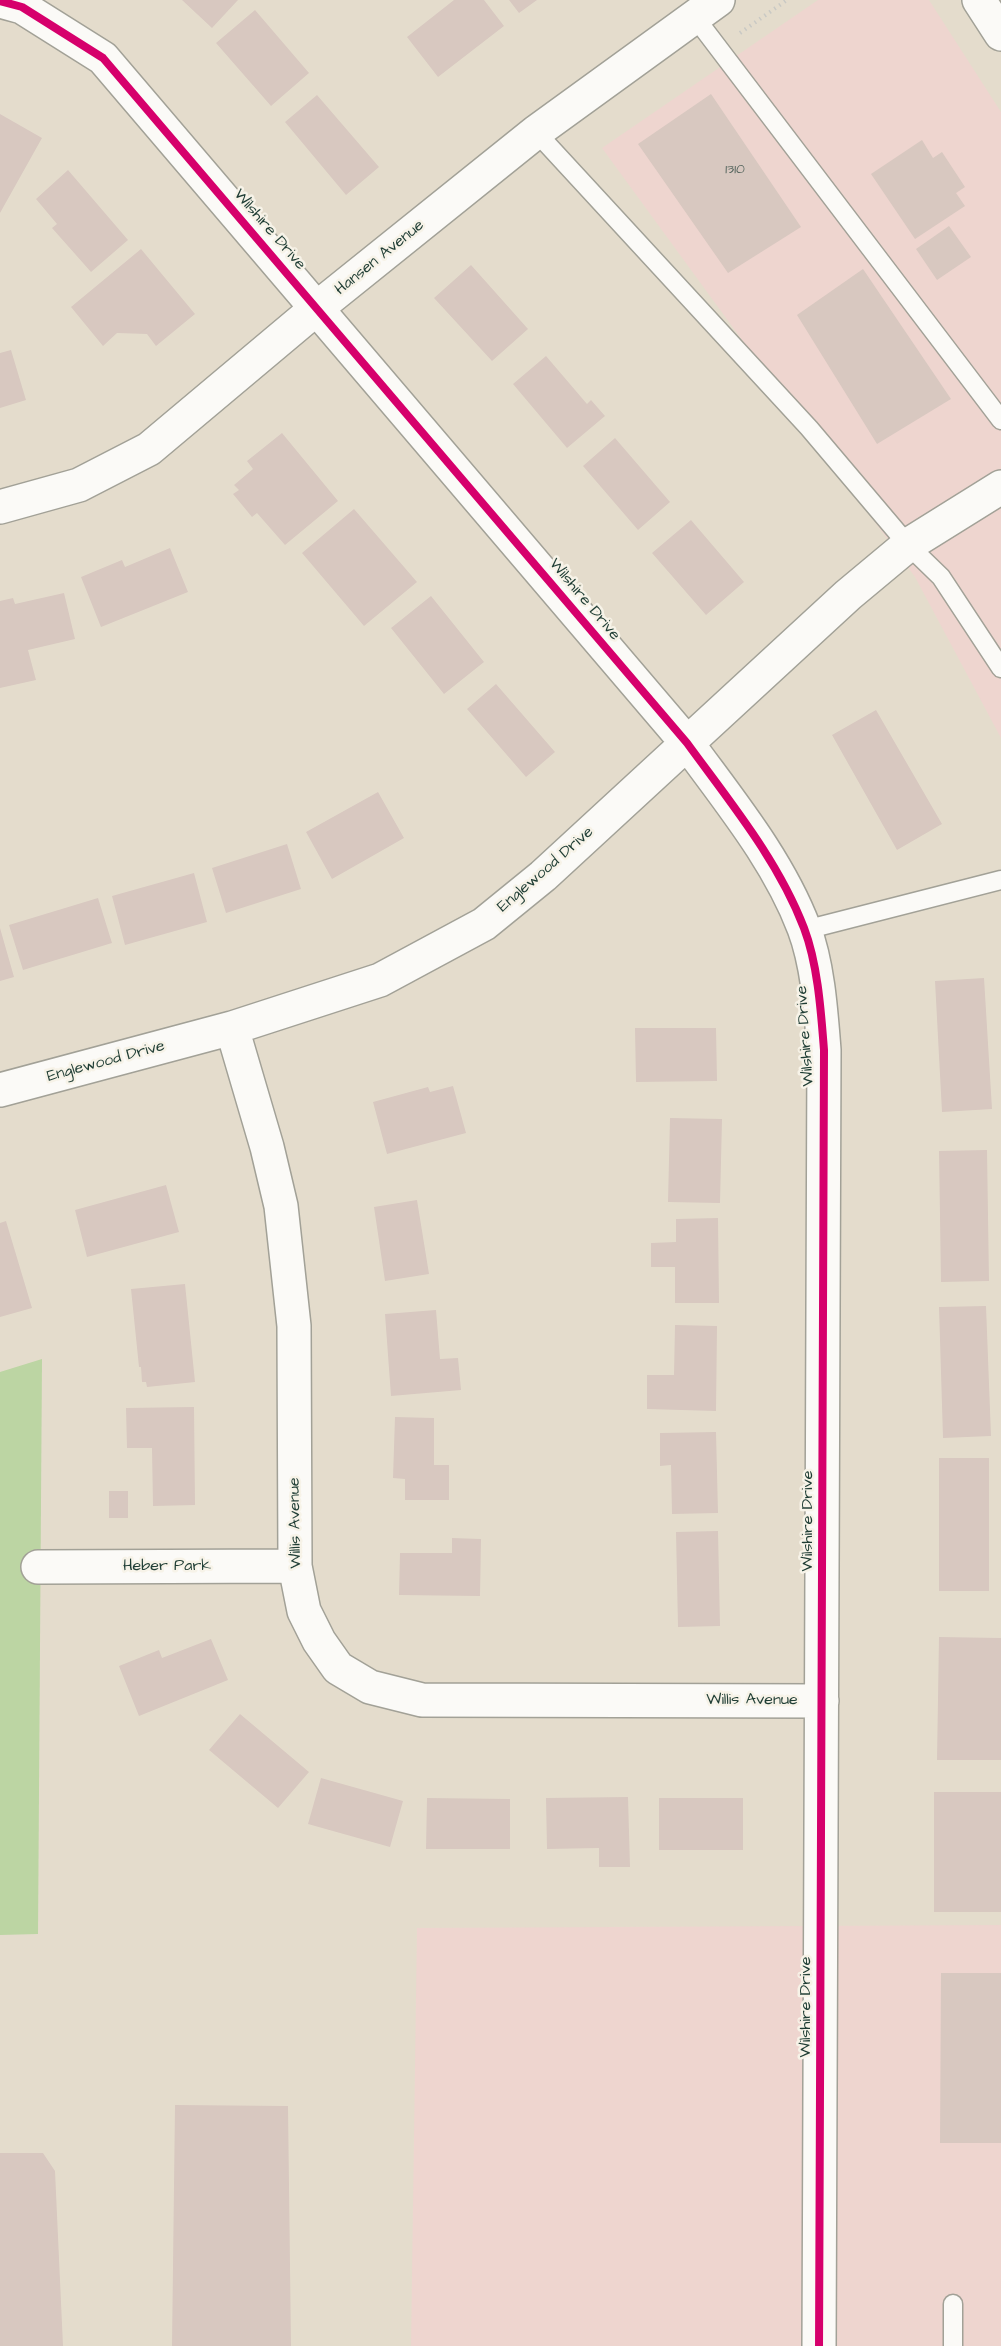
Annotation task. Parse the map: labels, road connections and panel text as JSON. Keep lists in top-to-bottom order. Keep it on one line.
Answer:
{"streets":{"street":["Wilshire Drive","Hansen Avenue","Englewood Drive","Willis Avenue","Heber Park"]},"crossings":[["Wilshire Drive","Hansen Avenue"],["Wilshire Drive","Englewood Drive"],["Wilshire Drive","Willis Avenue"],["Englewood Drive","Willis Avenue"],["Willis Avenue","Heber Park"]],"house_numbers":["1310"]}
